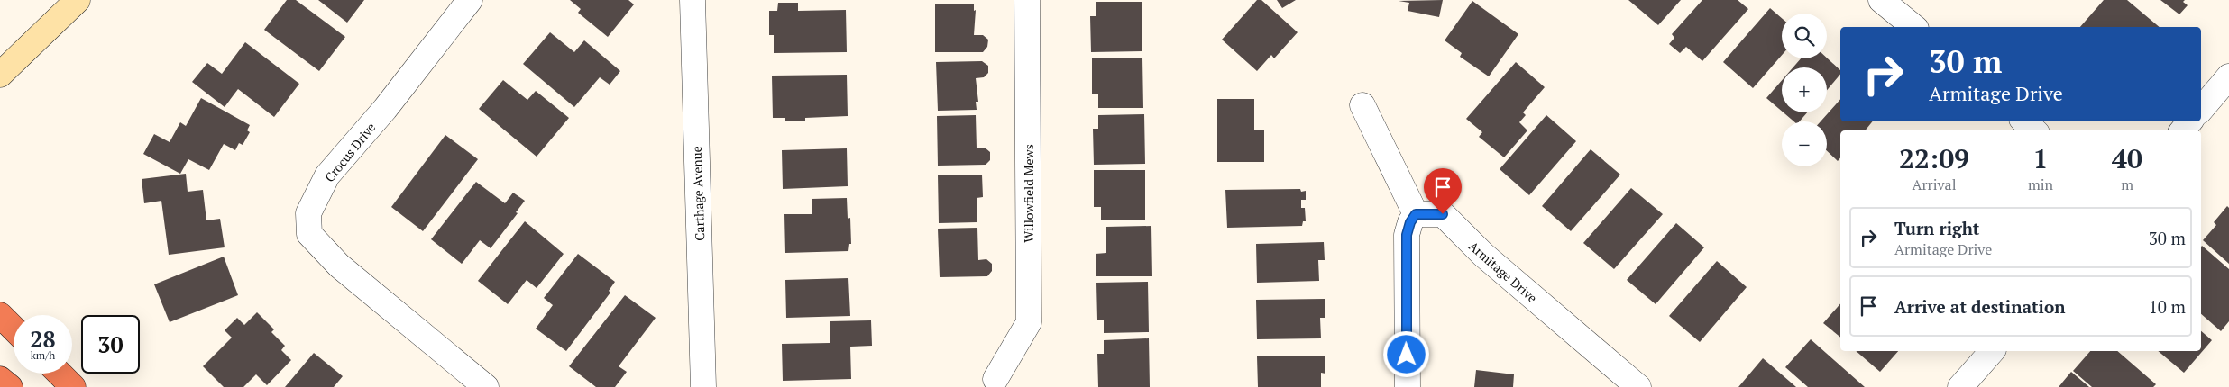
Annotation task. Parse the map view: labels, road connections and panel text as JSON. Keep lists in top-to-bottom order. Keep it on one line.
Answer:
{"streets":{"street":["Crocus Drive","Carthage Avenue","Willowfield Mews","Armitage Drive"]},"page":{"map_buttons":["+","−"],"turn":["30 m","Armitage Drive"],"eta":["22:09","Arrival","1","min","40","m"],"list":[{"name":"Turn right","note":"Armitage Drive","value":"30 m"},{"name":"Arrive at destination","value":"10 m"}],"speed":"28 km/h","limit":"30"}}
